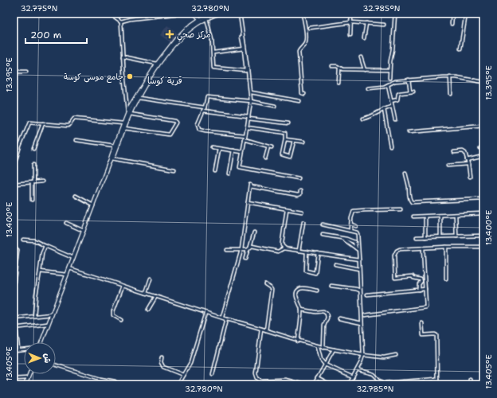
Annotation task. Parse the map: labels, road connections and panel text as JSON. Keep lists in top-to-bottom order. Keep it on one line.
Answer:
{"districts":["قرية كوسا"],"places":{"health":["مركز صحي"],"other":["جامع موسى كوسة"]},"scale_bar":"200 m","north":"right","coordinates":["32.775°N","32.780°N","32.785°N","13.395°E","13.400°E","13.405°E"]}
